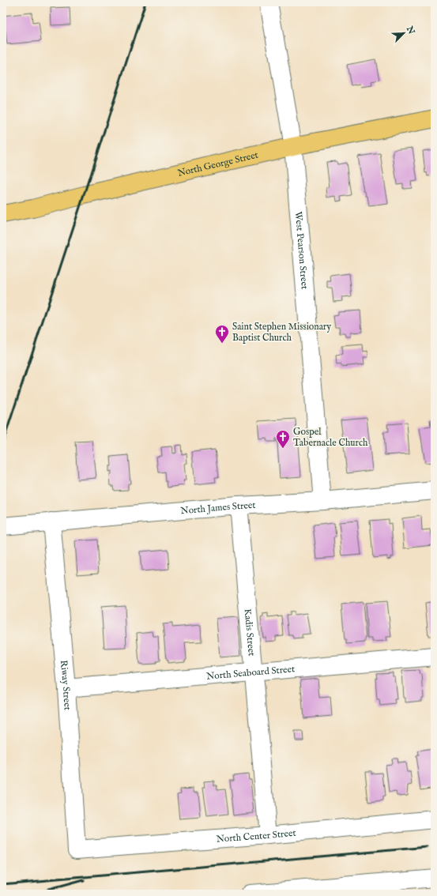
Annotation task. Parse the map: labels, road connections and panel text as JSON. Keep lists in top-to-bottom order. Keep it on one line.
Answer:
{"streets":{"main road":["North George Street"],"street":["West Pearson Street","North James Street","Kadis Street","North Seaboard Street","Riway Street","North Center Street"]},"crossings":[["North George Street","West Pearson Street"],["West Pearson Street","North James Street"],["North James Street","Kadis Street"],["North James Street","Riway Street"],["Kadis Street","North Seaboard Street"],["Kadis Street","North Center Street"],["North Seaboard Street","Riway Street"],["Riway Street","North Center Street"]],"places":{"church":["Saint Stephen Missionary Baptist Church","Gospel Tabernacle Church"]},"north":"top right"}
